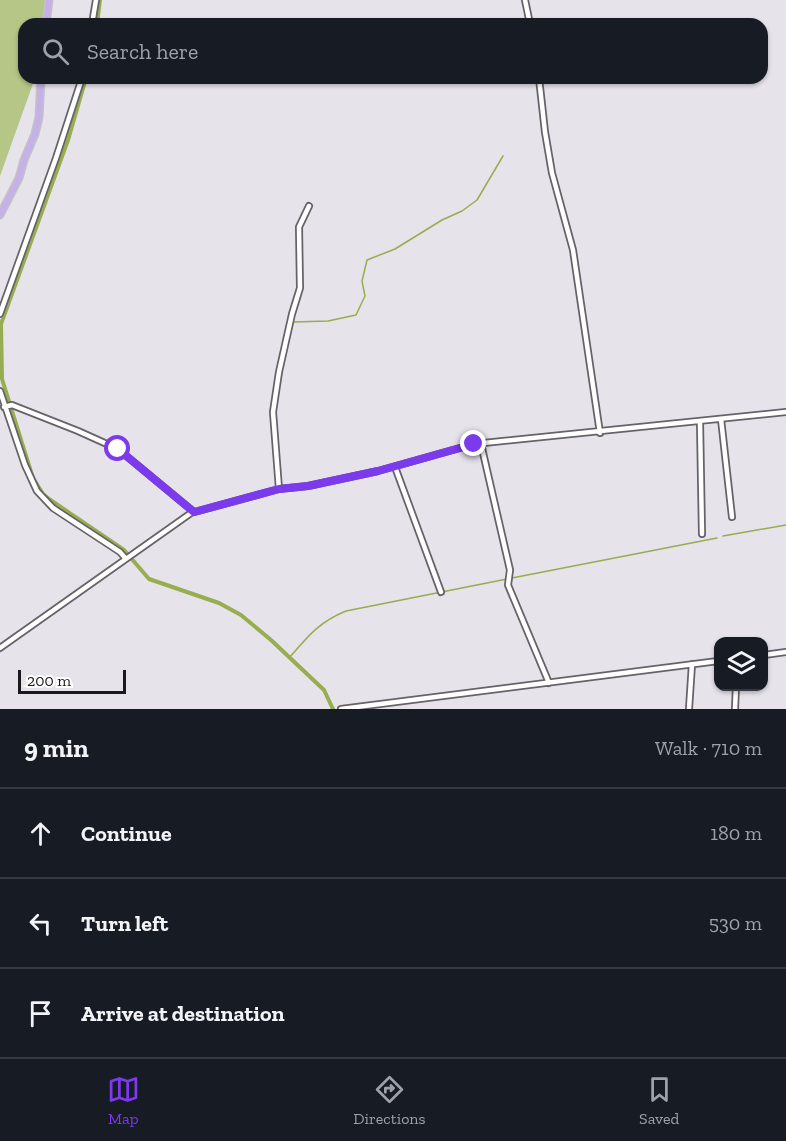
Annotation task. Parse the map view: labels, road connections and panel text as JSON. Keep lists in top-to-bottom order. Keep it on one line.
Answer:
{"scale_bar":"200 m","page":{"search":"Search here","scale":"200 m","heading":["9 min","Walk · 710 m"],"list":[["Continue","180 m"],["Turn left","530 m"],"Arrive at destination"],"nav":["Map","Directions","Saved"]}}
